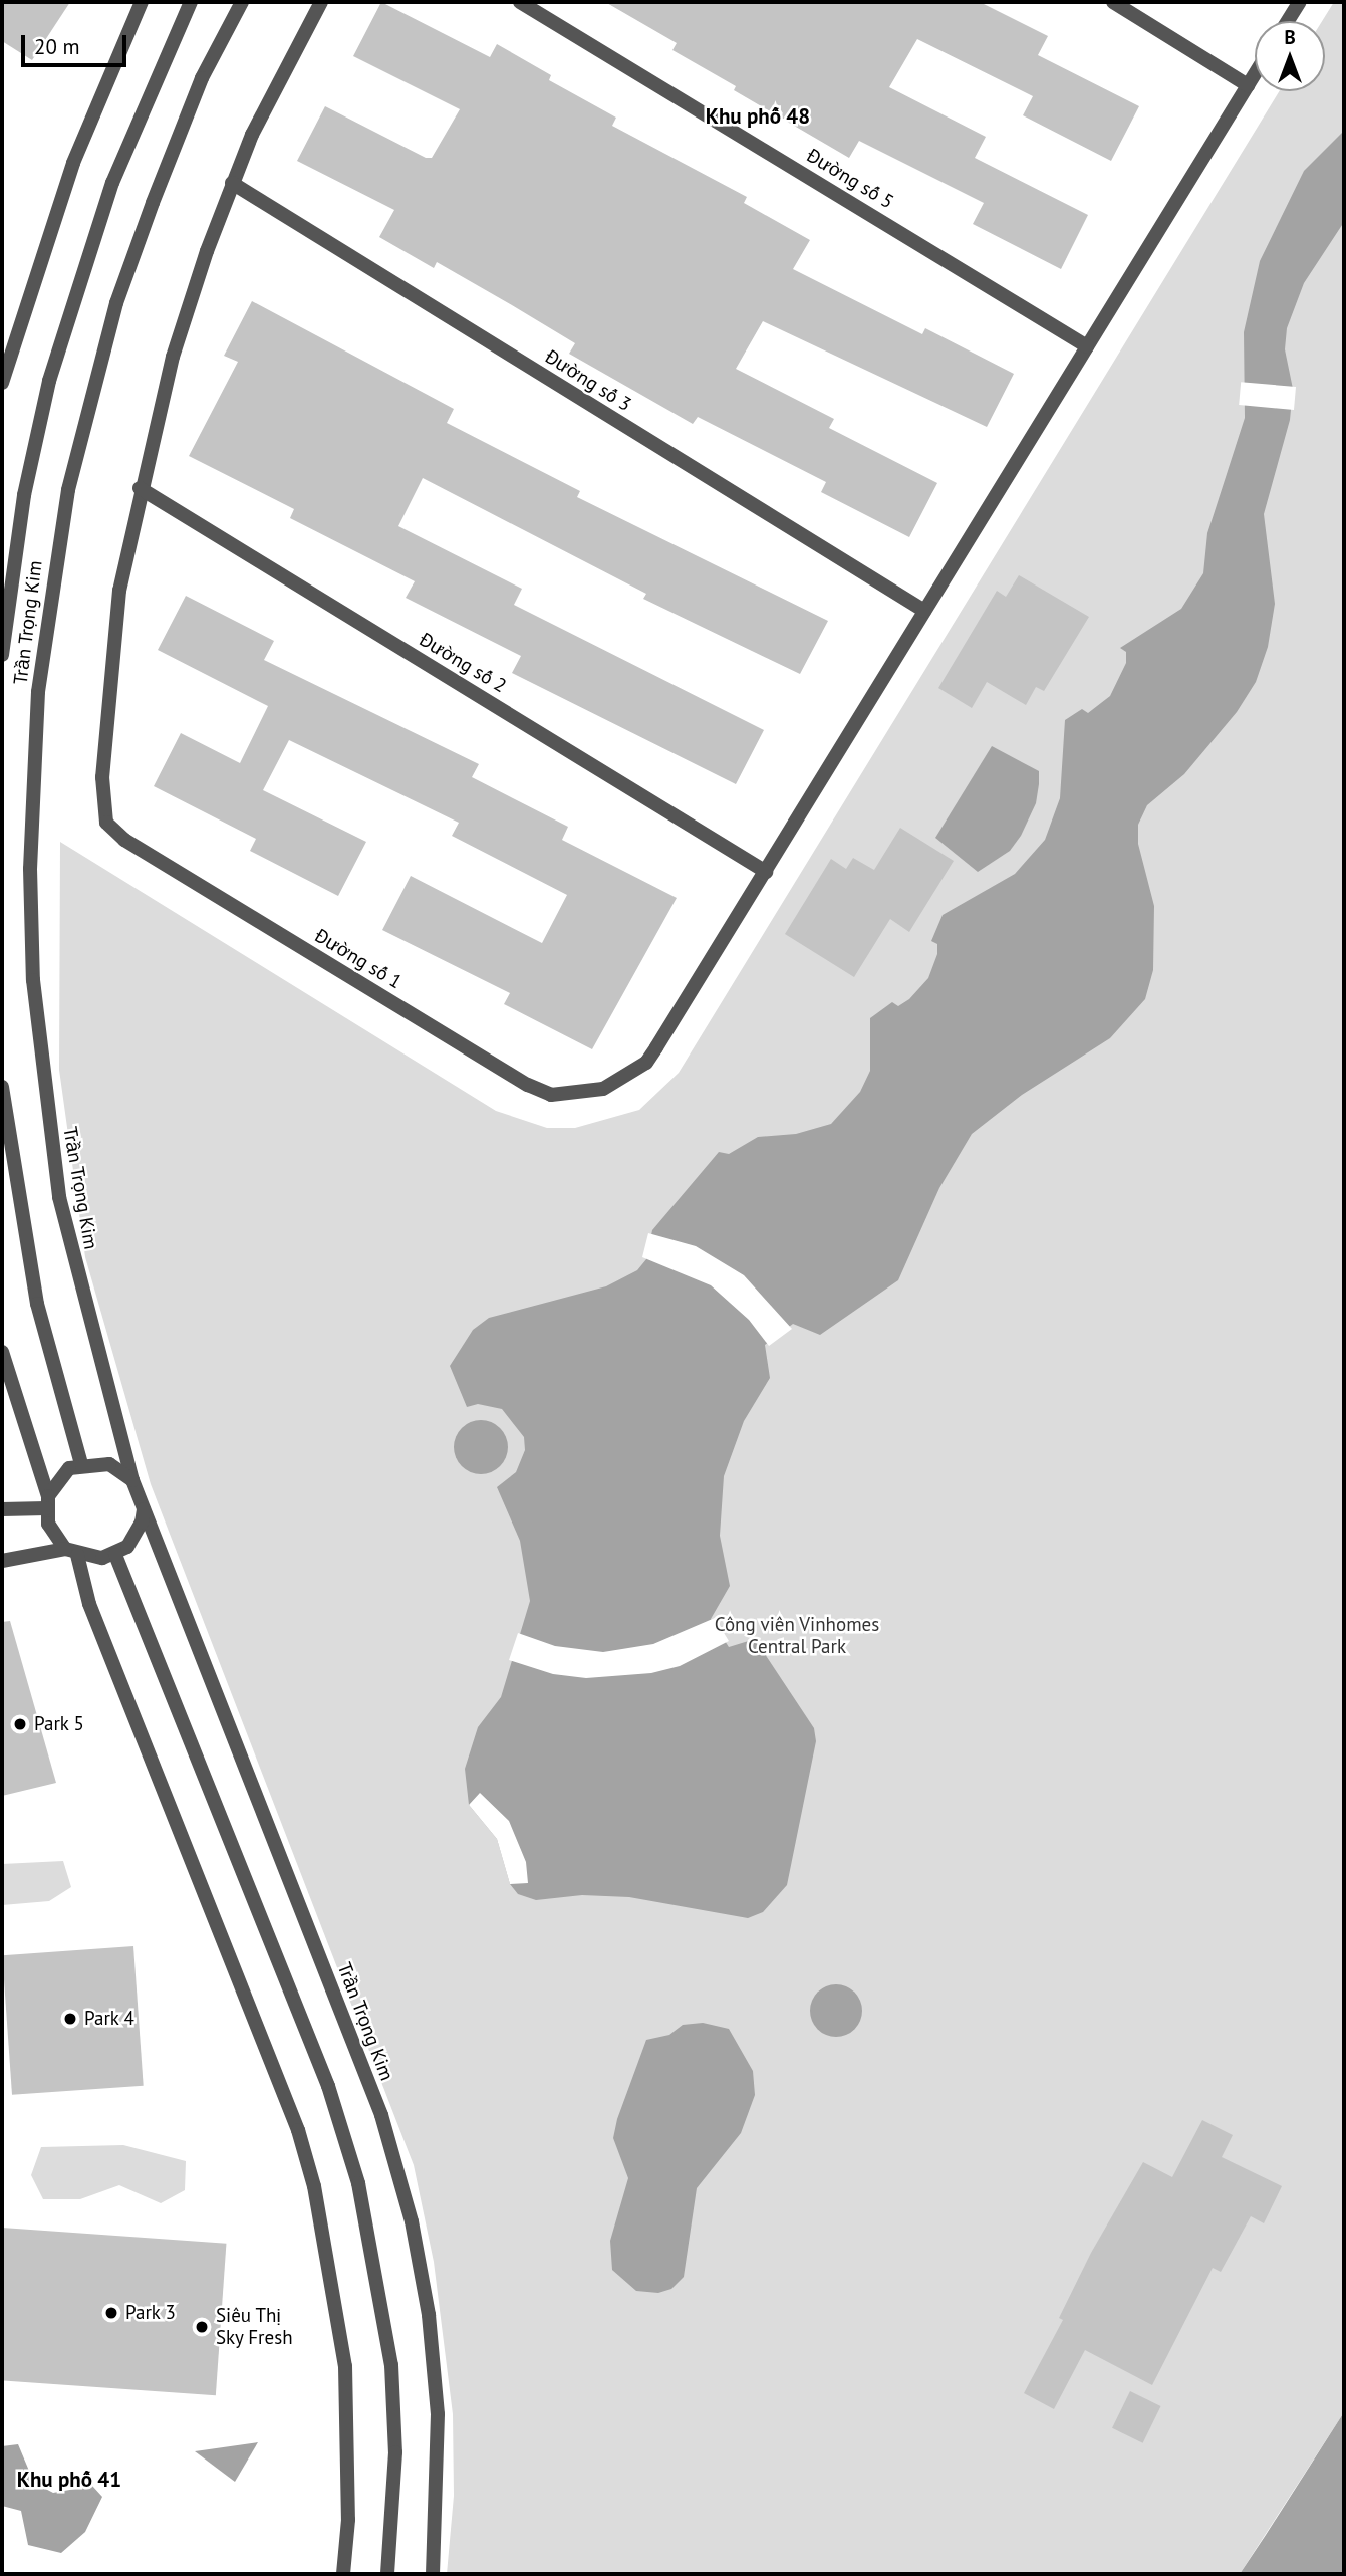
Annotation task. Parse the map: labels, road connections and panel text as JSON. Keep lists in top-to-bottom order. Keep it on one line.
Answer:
{"streets":{"street":["Đường số 5","Đường số 3","Trần Trọng Kim","Đường số 2","Đường số 1"]},"crossings":[["Đường số 2","Đường số 1"]],"districts":["Khu phố 48","Khu phố 41"],"parks":["Công viên Vinhomes Central Park"],"places":["Park 5","Park 4","Park 3","Siêu Thị Sky Fresh"],"scale_bar":"20 m","north":"top"}
